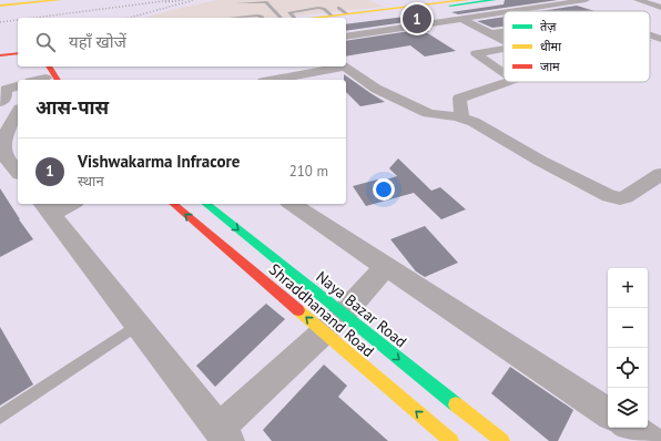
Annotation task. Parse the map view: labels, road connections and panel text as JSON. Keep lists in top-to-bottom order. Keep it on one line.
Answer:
{"streets":{"street":["Naya Bazar Road","Shraddhanand Road"]},"crossings":[["Naya Bazar Road","Shraddhanand Road"]],"legend":["तेज़","धीमा","जाम"],"page":{"pins":"1","search":"यहाँ खोजें","heading":"आस-पास","list":[{"mark":"1","name":"Vishwakarma Infracore","note":"स्थान","value":"210 m"}],"map_buttons":["+","−"]}}
